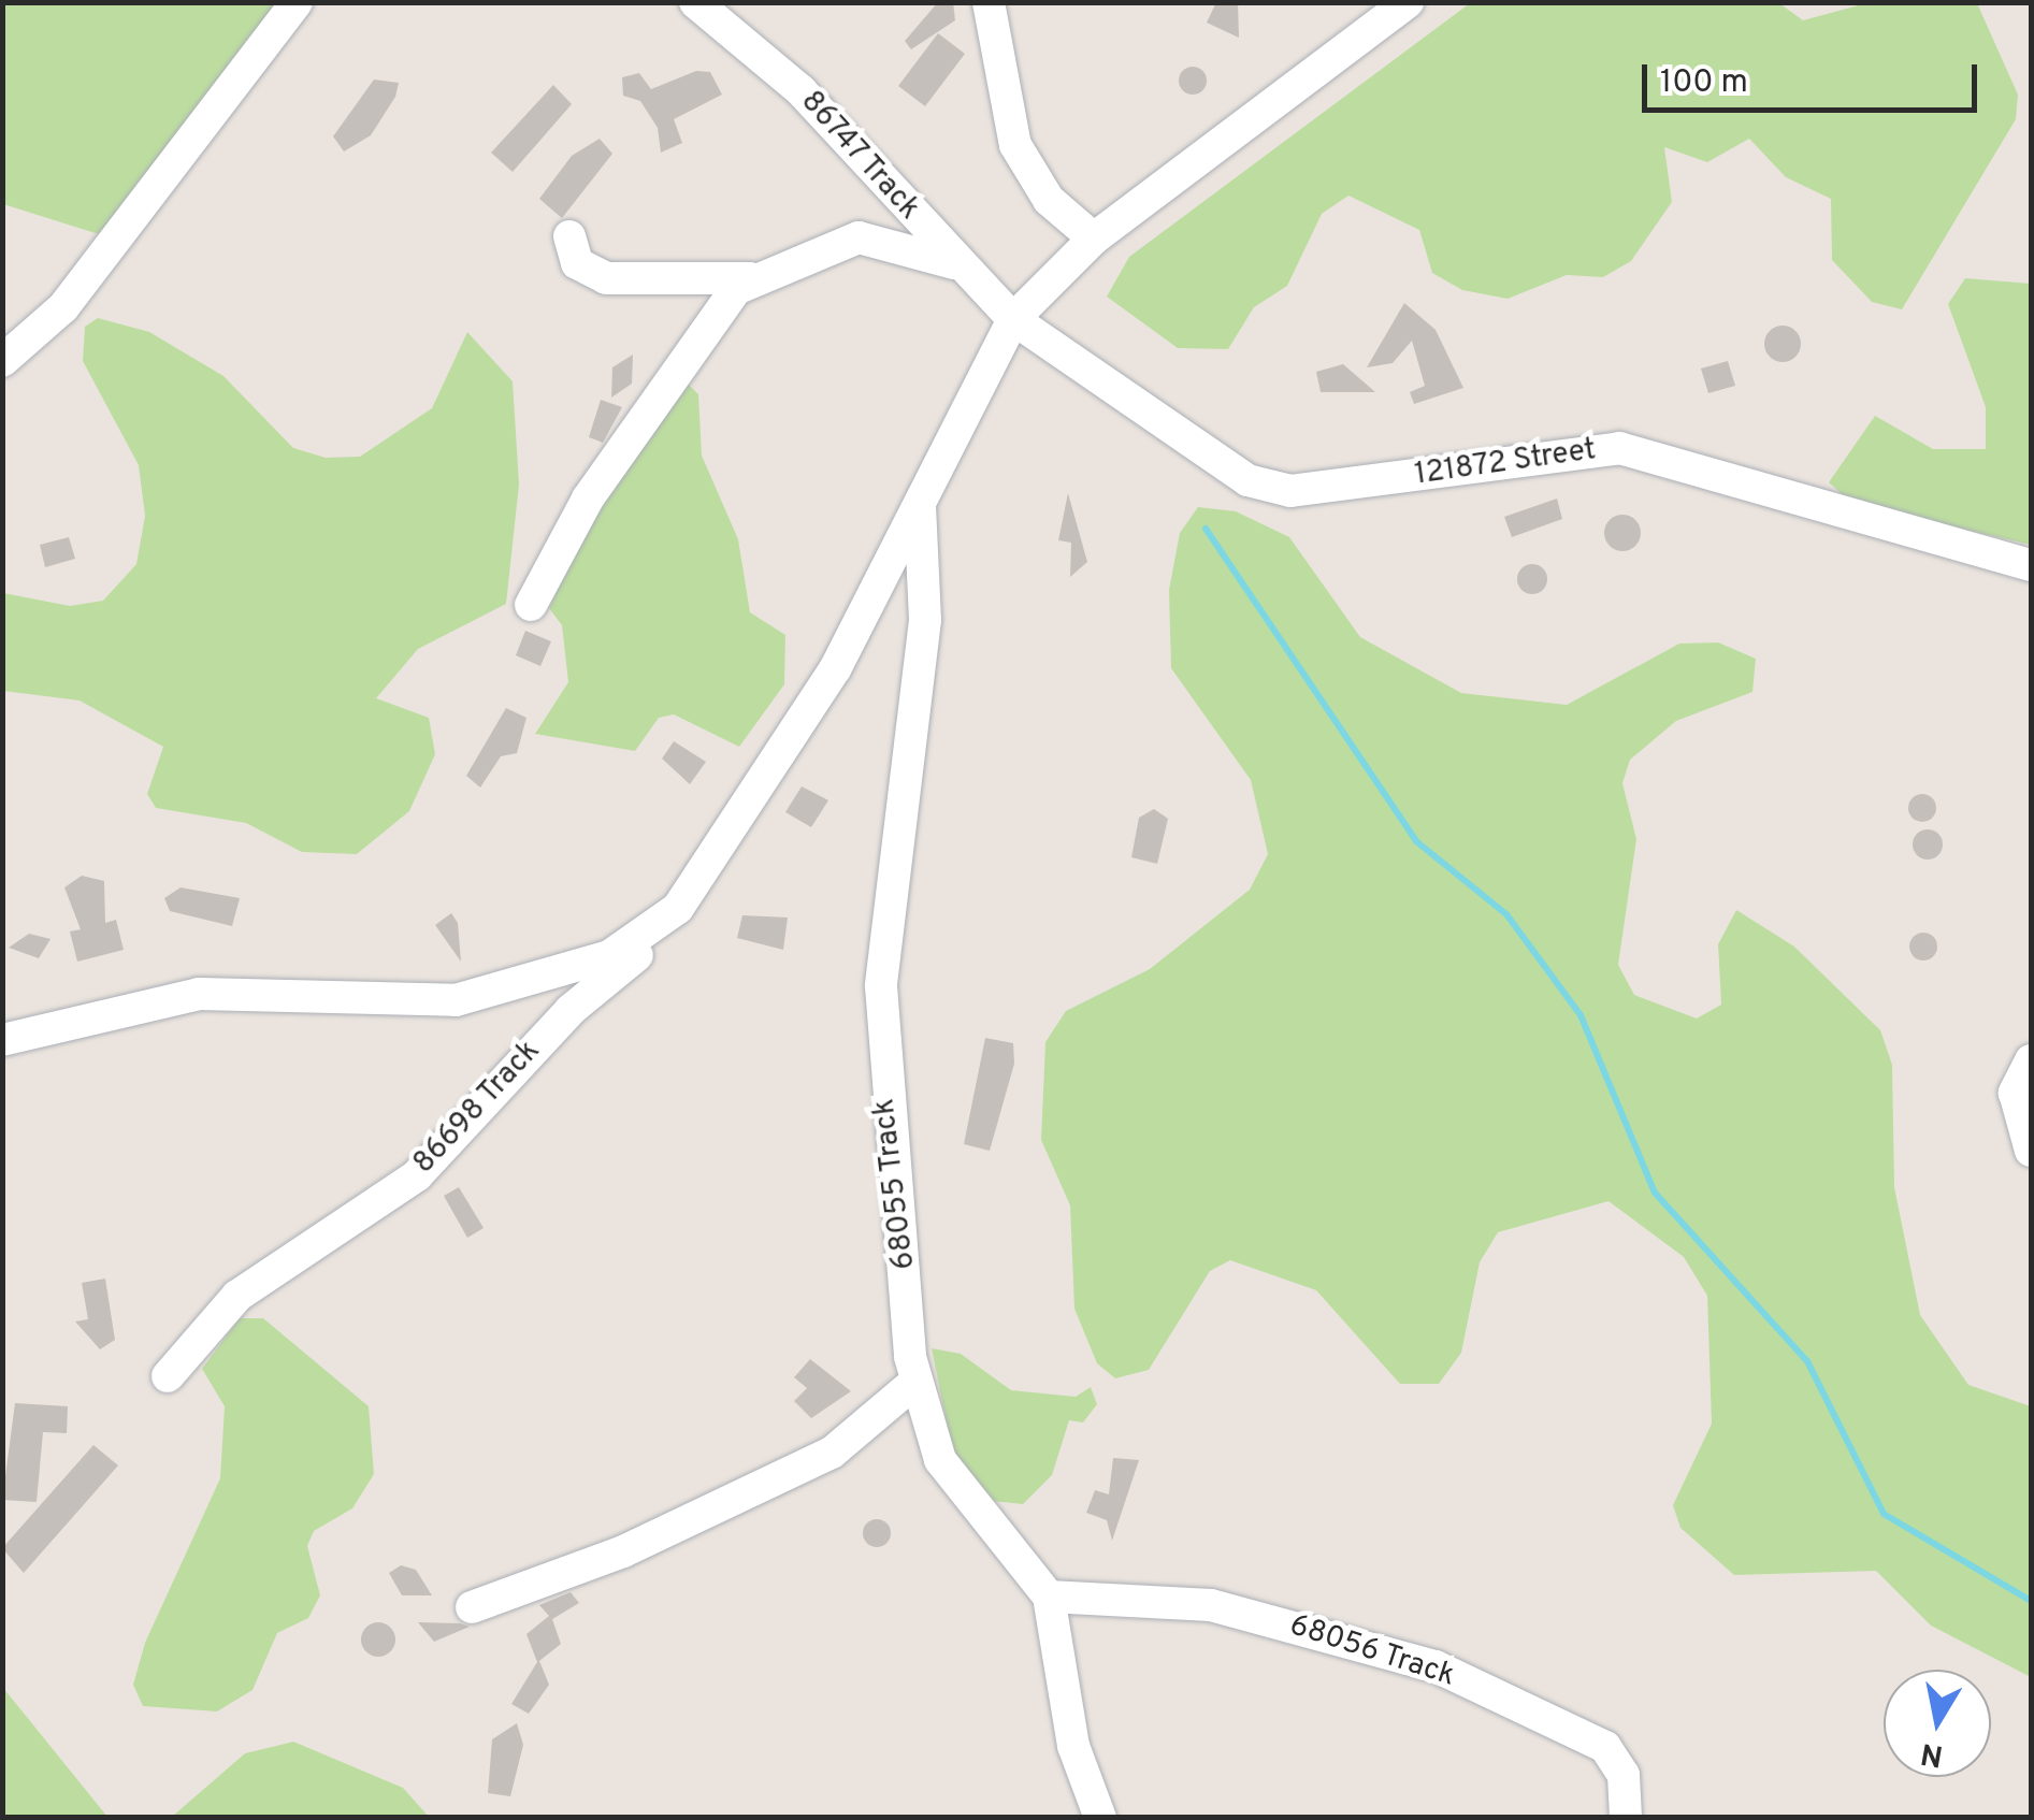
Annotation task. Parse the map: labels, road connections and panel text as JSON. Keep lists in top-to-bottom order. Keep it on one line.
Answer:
{"streets":{"street":["86747 Track","121872 Street","86698 Track","68055 Track","68056 Track"]},"crossings":[["86747 Track","121872 Street"],["68055 Track","68056 Track"]],"scale_bar":"100 m","north":"bottom"}
